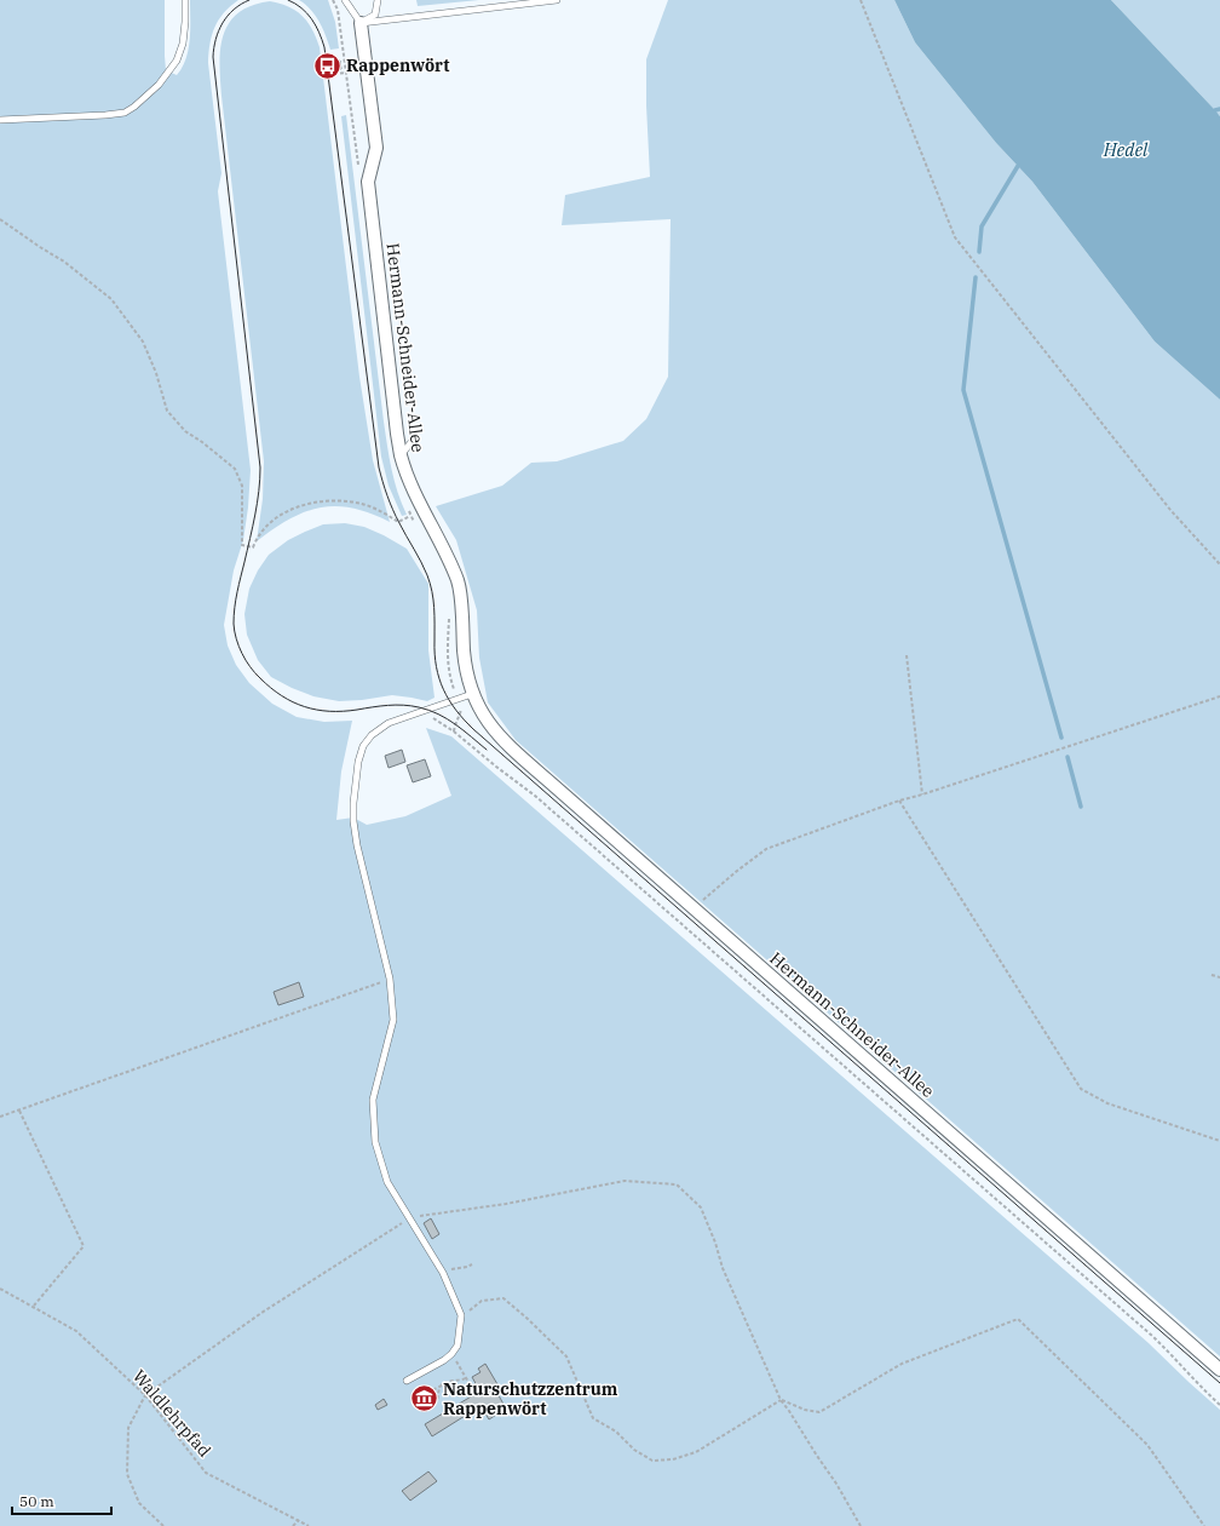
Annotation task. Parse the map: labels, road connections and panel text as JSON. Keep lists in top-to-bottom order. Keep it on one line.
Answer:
{"streets":{"street":["Hermann-Schneider-Allee"],"path":["Waldlehrpfad"]},"water":["Hedel"],"places":{"bus stop":["Rappenwört"],"museum":["Naturschutzzentrum Rappenwört"]},"scale_bar":"50 m"}
